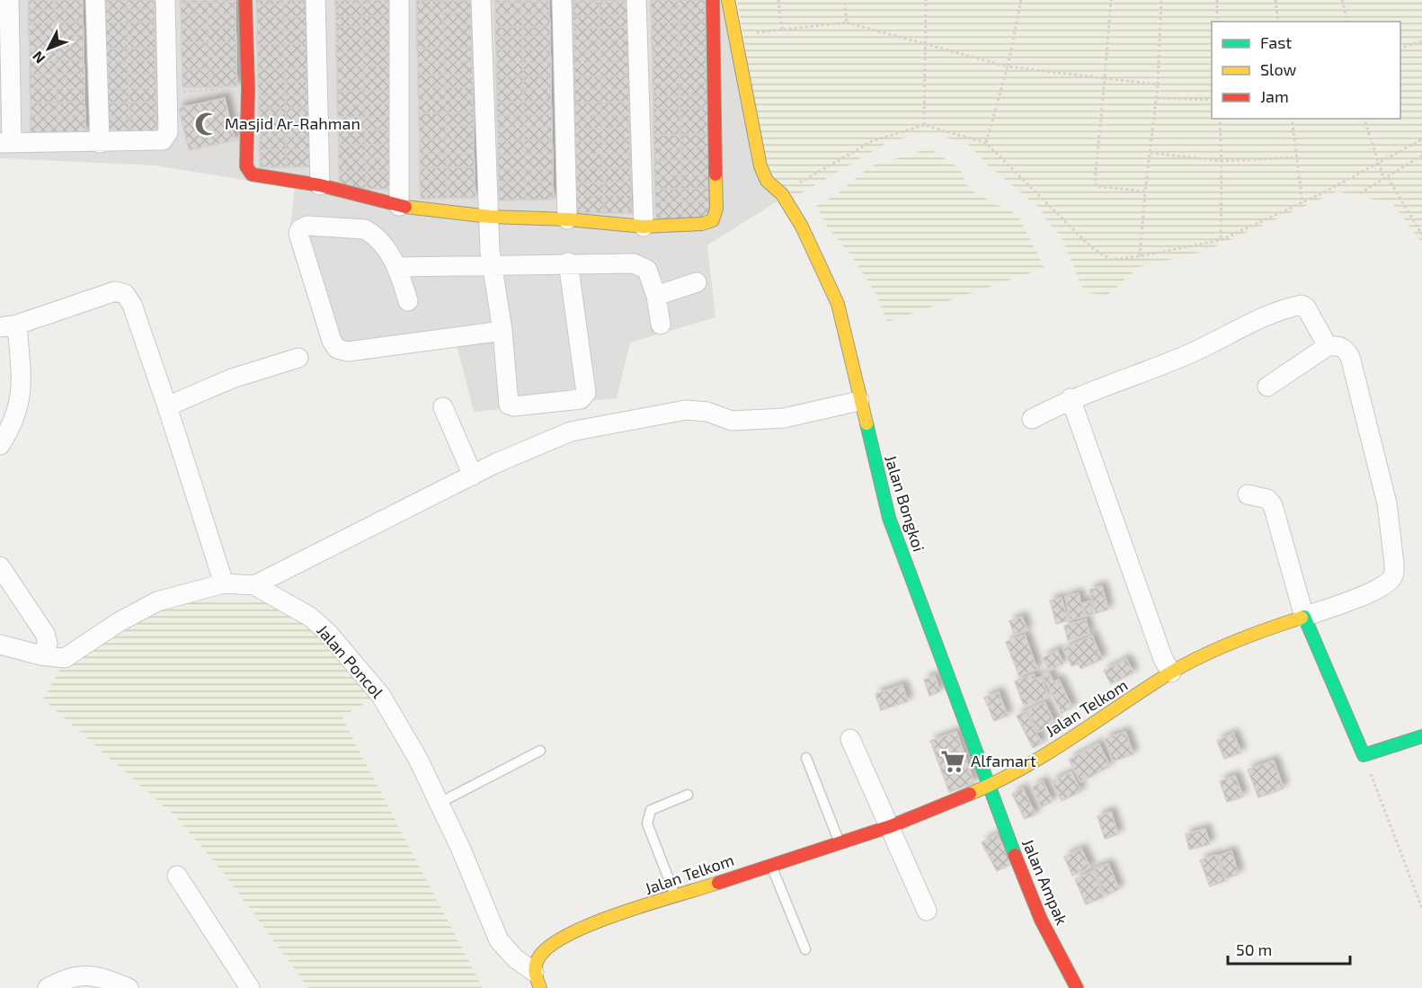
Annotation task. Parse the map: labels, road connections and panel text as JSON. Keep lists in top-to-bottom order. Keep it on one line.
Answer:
{"streets":{"street":["Jalan Bongkoi","Jalan Poncol","Jalan Telkom","Jalan Ampak"]},"crossings":[["Jalan Bongkoi","Jalan Telkom"],["Jalan Bongkoi","Jalan Ampak"],["Jalan Poncol","Jalan Telkom"],["Jalan Telkom","Jalan Ampak"]],"places":{"mosque":["Masjid Ar-Rahman"],"supermarket":["Alfamart"]},"legend":["Fast","Slow","Jam"],"scale_bar":"50 m","north":"bottom left"}
